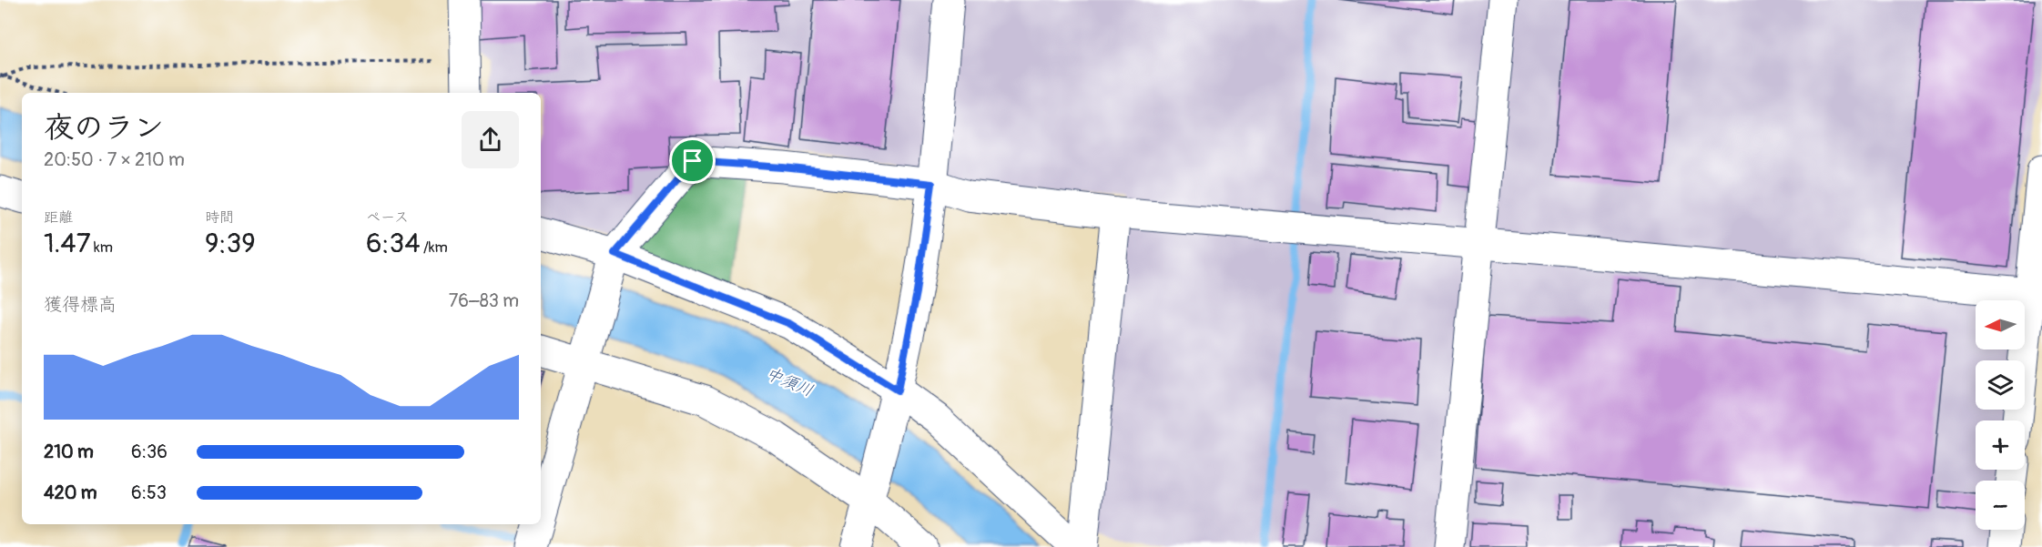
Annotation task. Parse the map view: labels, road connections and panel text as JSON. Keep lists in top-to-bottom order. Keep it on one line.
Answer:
{"water":["中須川"],"north":"left","page":{"heading":["夜のラン","20:50 · 7 × 210 m"],"stats":[["距離","1.47 km"],["時間","9:39"],["ペース","6:34 /km"]],"chart":["獲得標高","76–83 m"],"map_buttons":["+","−"],"list":[{"name":"210 m","note":"6:36"},{"name":"420 m","note":"6:53"}]}}
